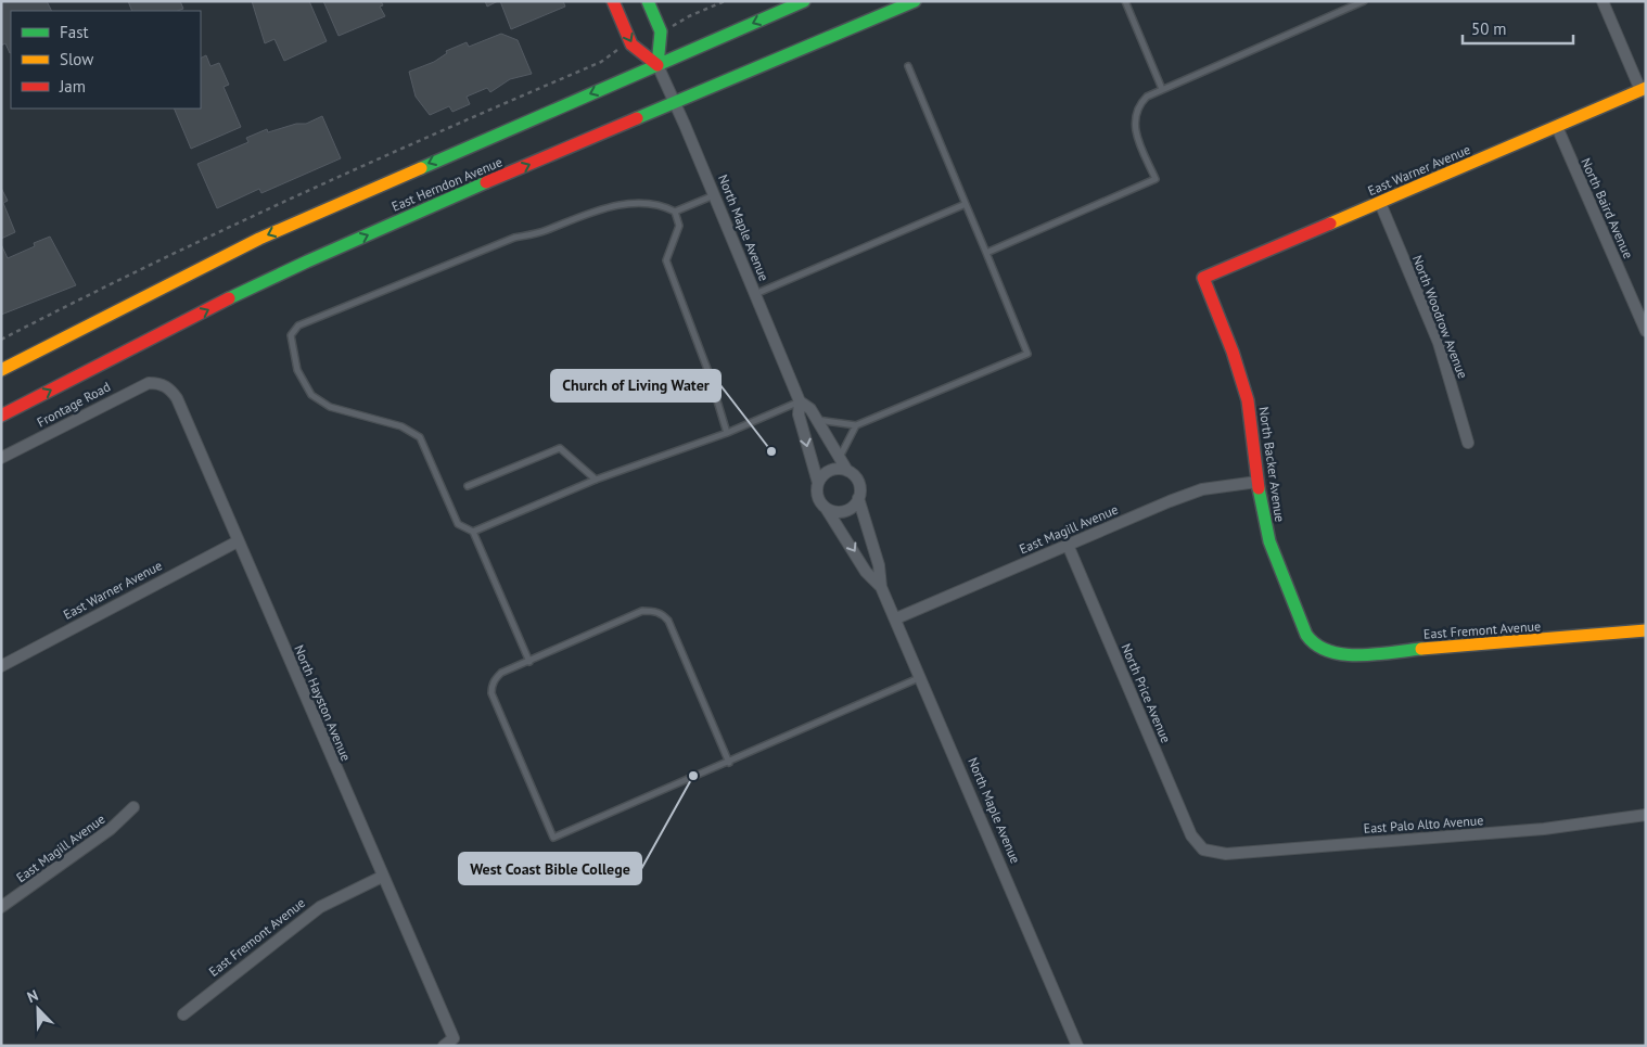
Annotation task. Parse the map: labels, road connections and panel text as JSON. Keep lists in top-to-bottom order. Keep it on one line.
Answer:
{"streets":{"main road":["East Warner Avenue","East Herndon Avenue","North Maple Avenue","North Backer Avenue","East Fremont Avenue"],"street":["North Baird Avenue","North Woodrow Avenue","Frontage Road","East Magill Avenue","North Price Avenue","North Hayston Avenue","East Palo Alto Avenue"]},"crossings":[["East Warner Avenue","North Baird Avenue"],["East Warner Avenue","North Woodrow Avenue"],["East Warner Avenue","North Backer Avenue"],["East Warner Avenue","North Hayston Avenue"],["East Herndon Avenue","North Maple Avenue"],["North Maple Avenue","East Magill Avenue"],["Frontage Road","North Hayston Avenue"],["North Backer Avenue","East Magill Avenue"],["North Backer Avenue","East Fremont Avenue"],["East Magill Avenue","North Price Avenue"],["East Fremont Avenue","North Hayston Avenue"],["North Price Avenue","East Palo Alto Avenue"]],"places":["Church of Living Water","West Coast Bible College"],"legend":["Fast","Slow","Jam"],"scale_bar":"50 m","north":"top left"}
